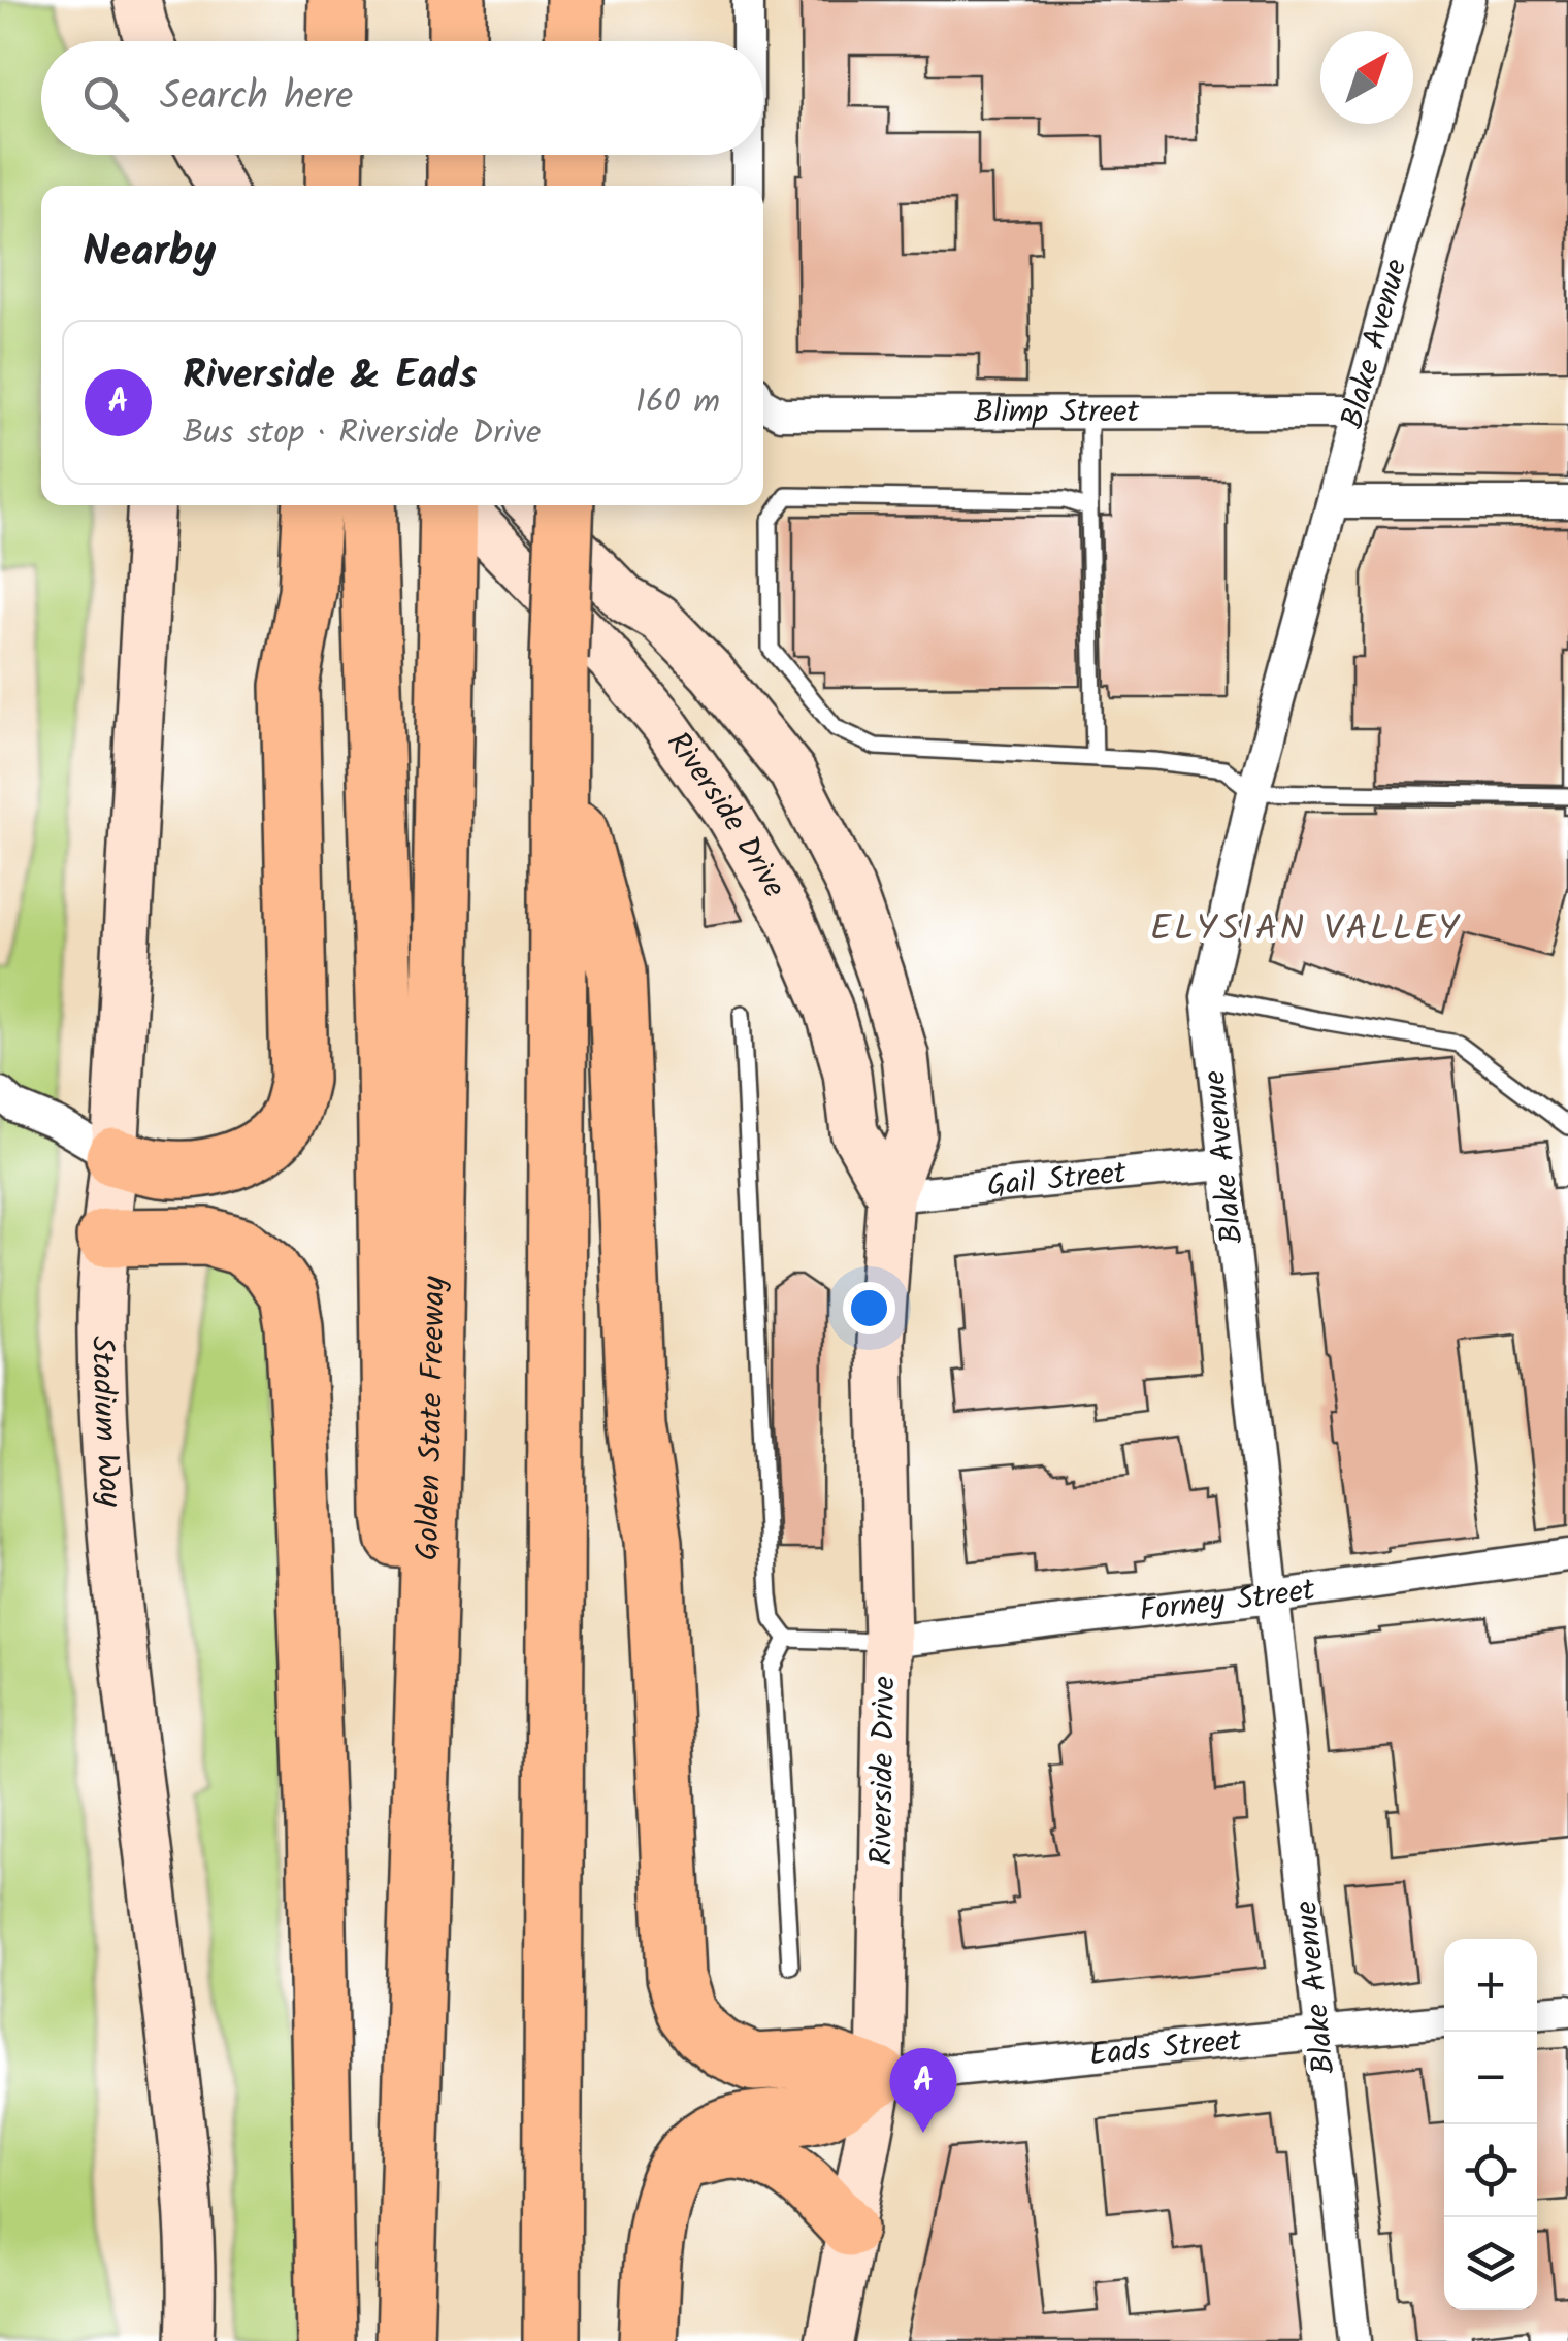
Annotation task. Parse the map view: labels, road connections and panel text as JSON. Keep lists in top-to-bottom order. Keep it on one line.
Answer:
{"streets":{"highway":["Golden State Freeway"],"main road":["Riverside Drive","Stadium Way"],"street":["Blake Avenue","Blimp Street","Gail Street","Forney Street","Eads Street"]},"crossings":[["Blake Avenue","Blimp Street"],["Blake Avenue","Gail Street"],["Blake Avenue","Forney Street"],["Blake Avenue","Eads Street"],["Riverside Drive","Gail Street"],["Riverside Drive","Golden State Freeway"],["Riverside Drive","Forney Street"],["Riverside Drive","Eads Street"]],"districts":["ELYSIAN VALLEY"],"north":"top right","page":{"search":"Search here","heading":"Nearby","list":[{"mark":"A","name":"Riverside & Eads","note":"Bus stop · Riverside Drive","value":"160 m"}],"map_buttons":["+","−"],"pins":"A"}}
